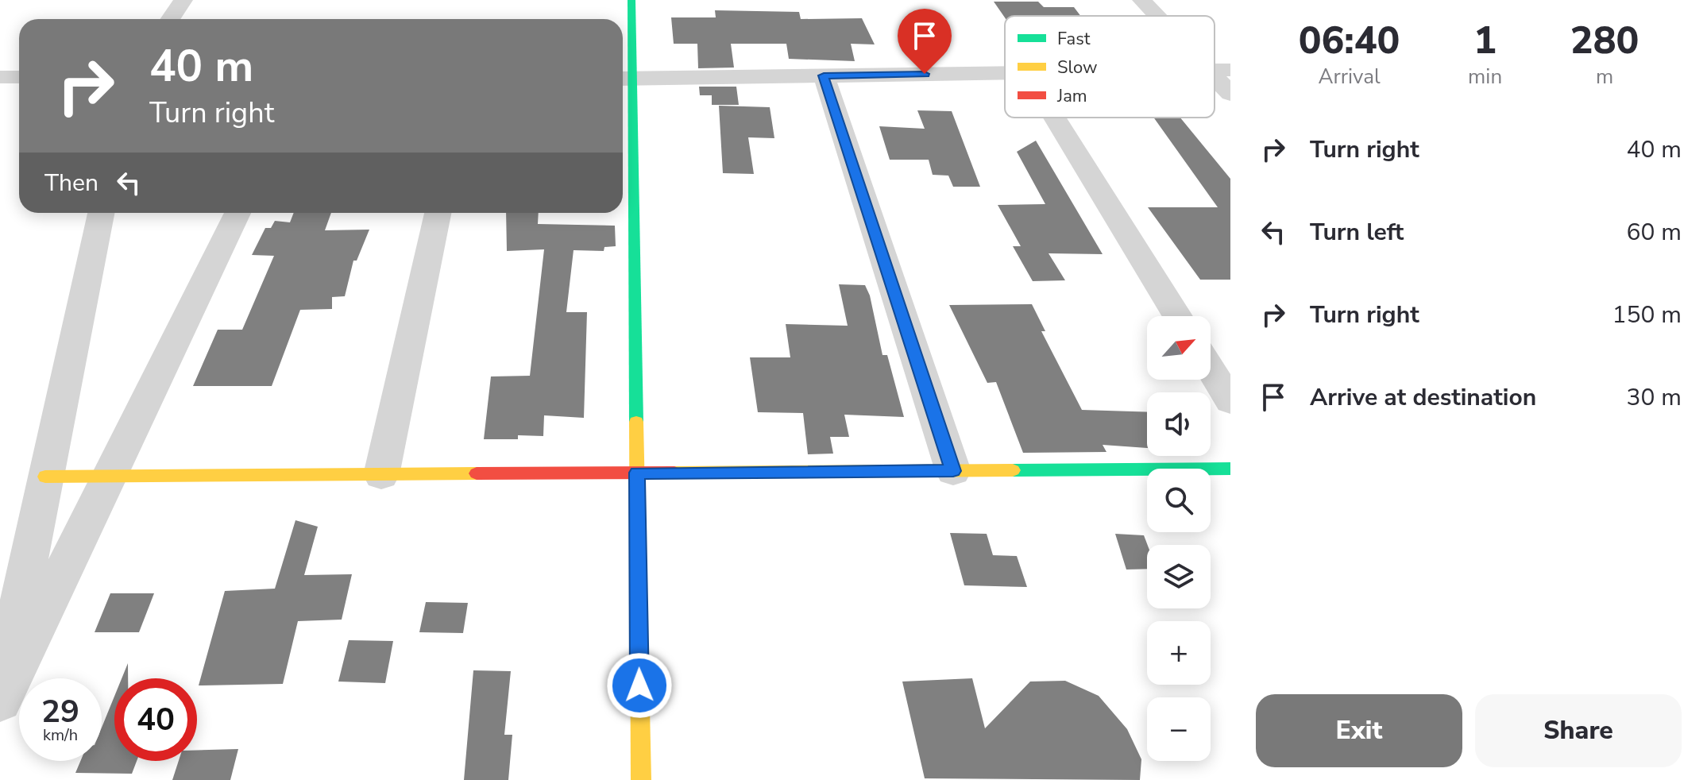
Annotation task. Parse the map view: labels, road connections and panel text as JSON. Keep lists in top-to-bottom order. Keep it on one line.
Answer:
{"legend":["Fast","Slow","Jam"],"north":"top right","page":{"eta":["06:40","Arrival","1","min","280","m"],"turn":["40 m","Turn right"],"list":[{"name":"Turn right","value":"40 m"},{"name":"Turn left","value":"60 m"},{"name":"Turn right","value":"150 m"},{"name":"Arrive at destination","value":"30 m"}],"then":"Then","map_buttons":["+","−"],"speed":"29 km/h","limit":"40","buttons":["Exit","Share"]}}
